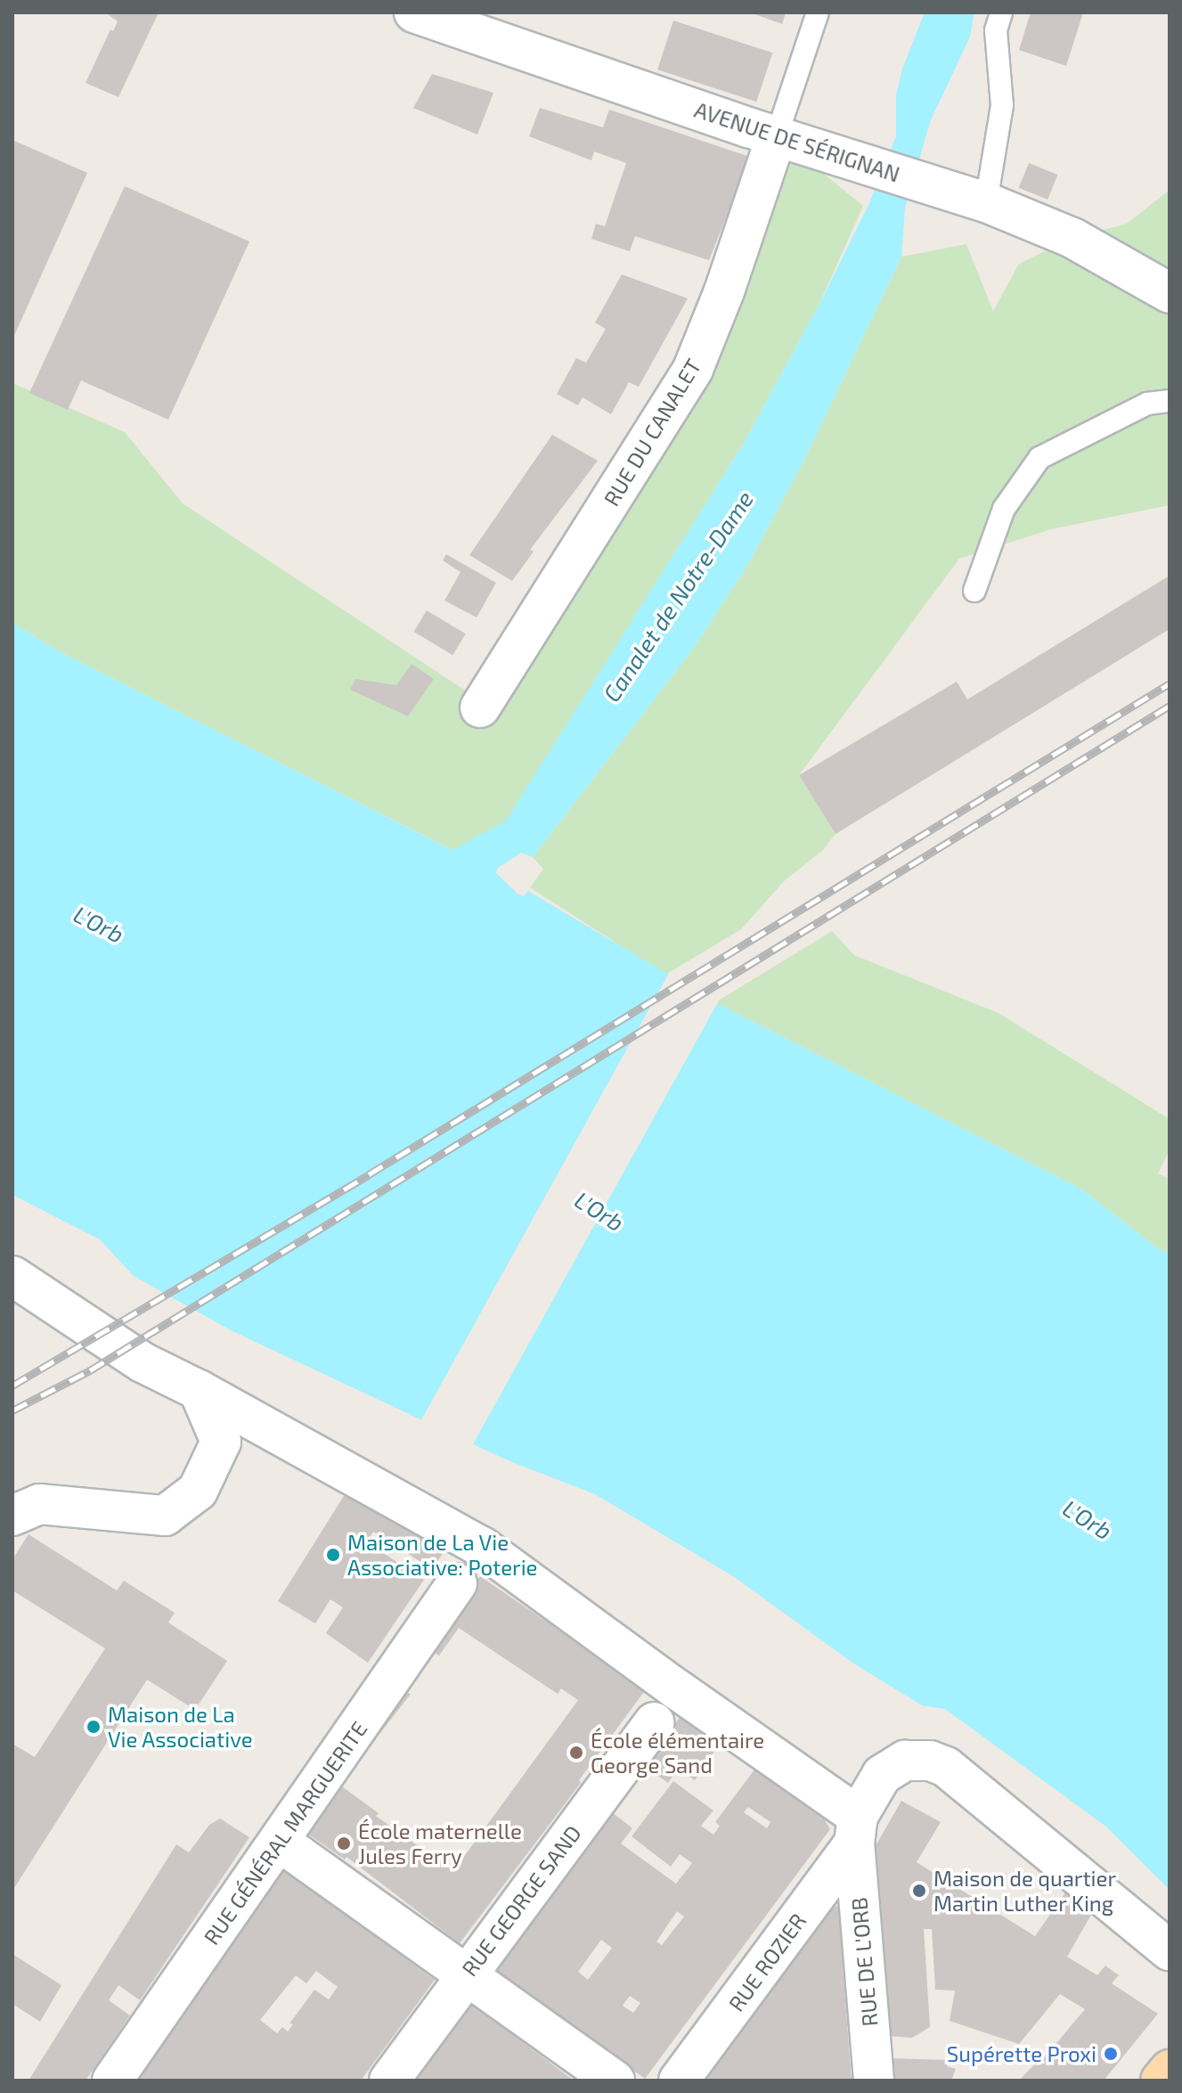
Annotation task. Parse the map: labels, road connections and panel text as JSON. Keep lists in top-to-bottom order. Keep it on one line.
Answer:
{"streets":{"street":["AVENUE DE SÉRIGNAN","RUE DU CANALET","RUE GÉNÉRAL MARGUERITE","RUE GEORGE SAND","RUE ROZIER","RUE DE L'ORB"]},"crossings":[["AVENUE DE SÉRIGNAN","RUE DU CANALET"],["RUE ROZIER","RUE DE L'ORB"]],"water":["Canalet de Notre-Dame","L'Orb"],"places":["Maison de La Vie Associative: Poterie","Maison de La Vie Associative","École élémentaire George Sand","École maternelle Jules Ferry","Maison de quartier Martin Luther King","Supérette Proxi"]}
